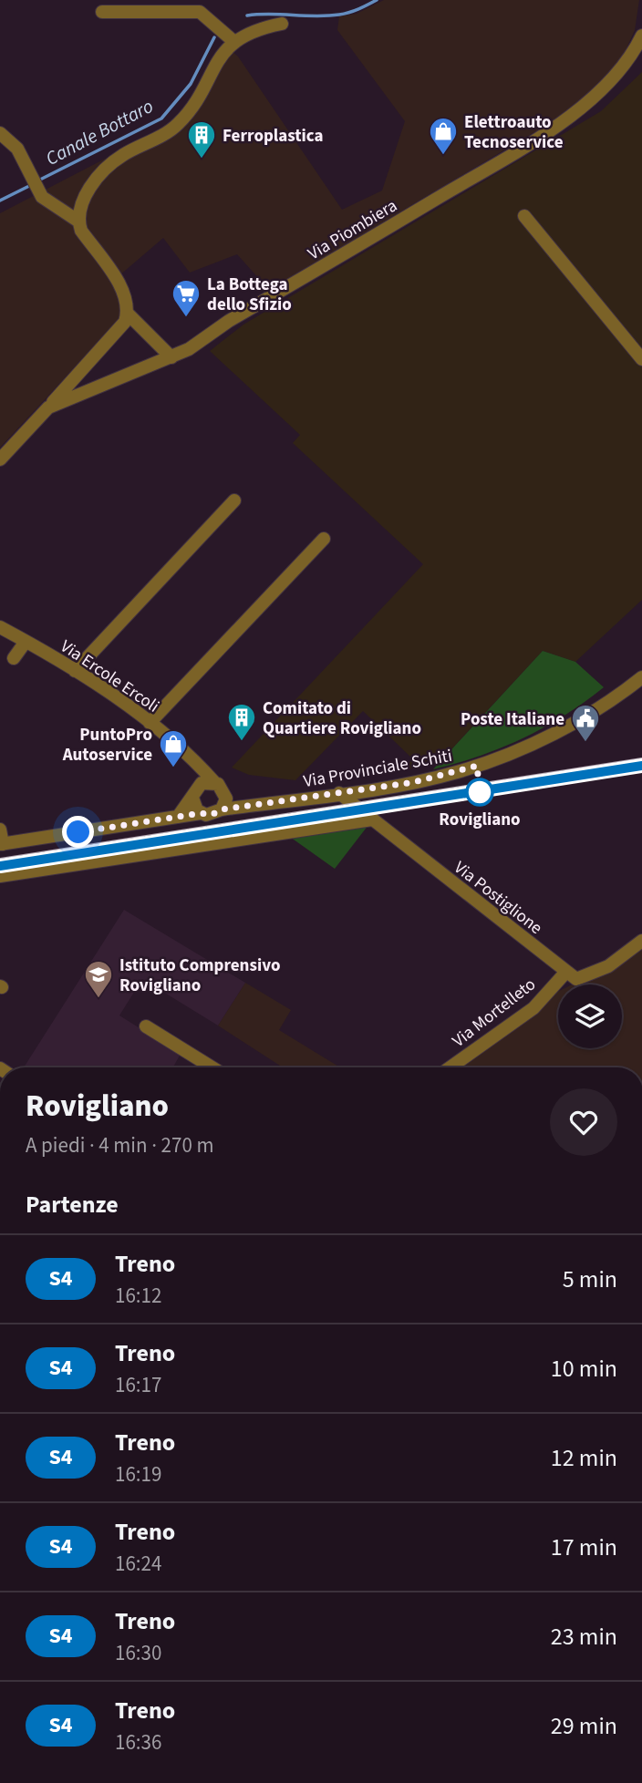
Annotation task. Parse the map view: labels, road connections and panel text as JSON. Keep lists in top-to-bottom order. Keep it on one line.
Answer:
{"streets":{"street":["Via Piombiera","Via Ercole Ercoli","Via Provinciale Schiti","Via Postiglione","Via Mortelleto"]},"crossings":[["Via Ercole Ercoli","Via Provinciale Schiti"],["Via Provinciale Schiti","Via Postiglione"],["Via Postiglione","Via Mortelleto"]],"water":["Canale Bottaro"],"places":{"shop":["Elettroauto Tecnoservice","PuntoPro Autoservice"],"building":["Ferroplastica","Comitato di Quartiere Rovigliano"],"supermarket":["La Bottega dello Sfizio"],"public building":["Poste Italiane"],"other":["Rovigliano"],"school or university":["Istituto Comprensivo Rovigliano"]},"page":{"heading":[["Rovigliano","A piedi · 4 min · 270 m"],"Partenze"],"list":[{"mark":"S4","name":"Treno","note":"16:12","value":"5 min"},{"mark":"S4","name":"Treno","note":"16:17","value":"10 min"},{"mark":"S4","name":"Treno","note":"16:19","value":"12 min"},{"mark":"S4","name":"Treno","note":"16:24","value":"17 min"},{"mark":"S4","name":"Treno","note":"16:30","value":"23 min"},{"mark":"S4","name":"Treno","note":"16:36","value":"29 min"}]}}
